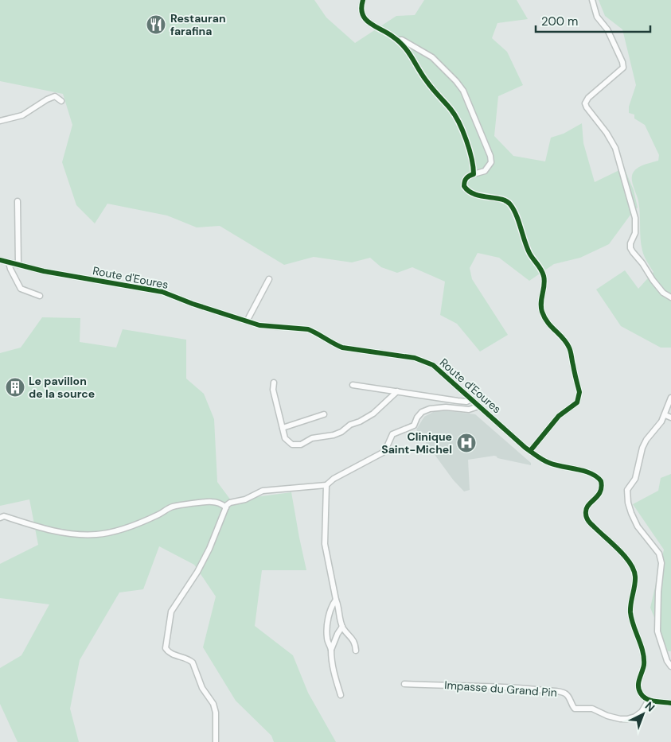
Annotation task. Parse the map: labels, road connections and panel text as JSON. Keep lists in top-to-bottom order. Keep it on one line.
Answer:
{"streets":{"street":["Route d'Eoures","Impasse du Grand Pin"]},"crossings":[["Route d'Eoures","Impasse du Grand Pin"]],"places":{"restaurant":["Restauran farafina"],"building":["Le pavillon de la source"],"hospital":["Clinique Saint-Michel"]},"scale_bar":"200 m","north":"top right"}
